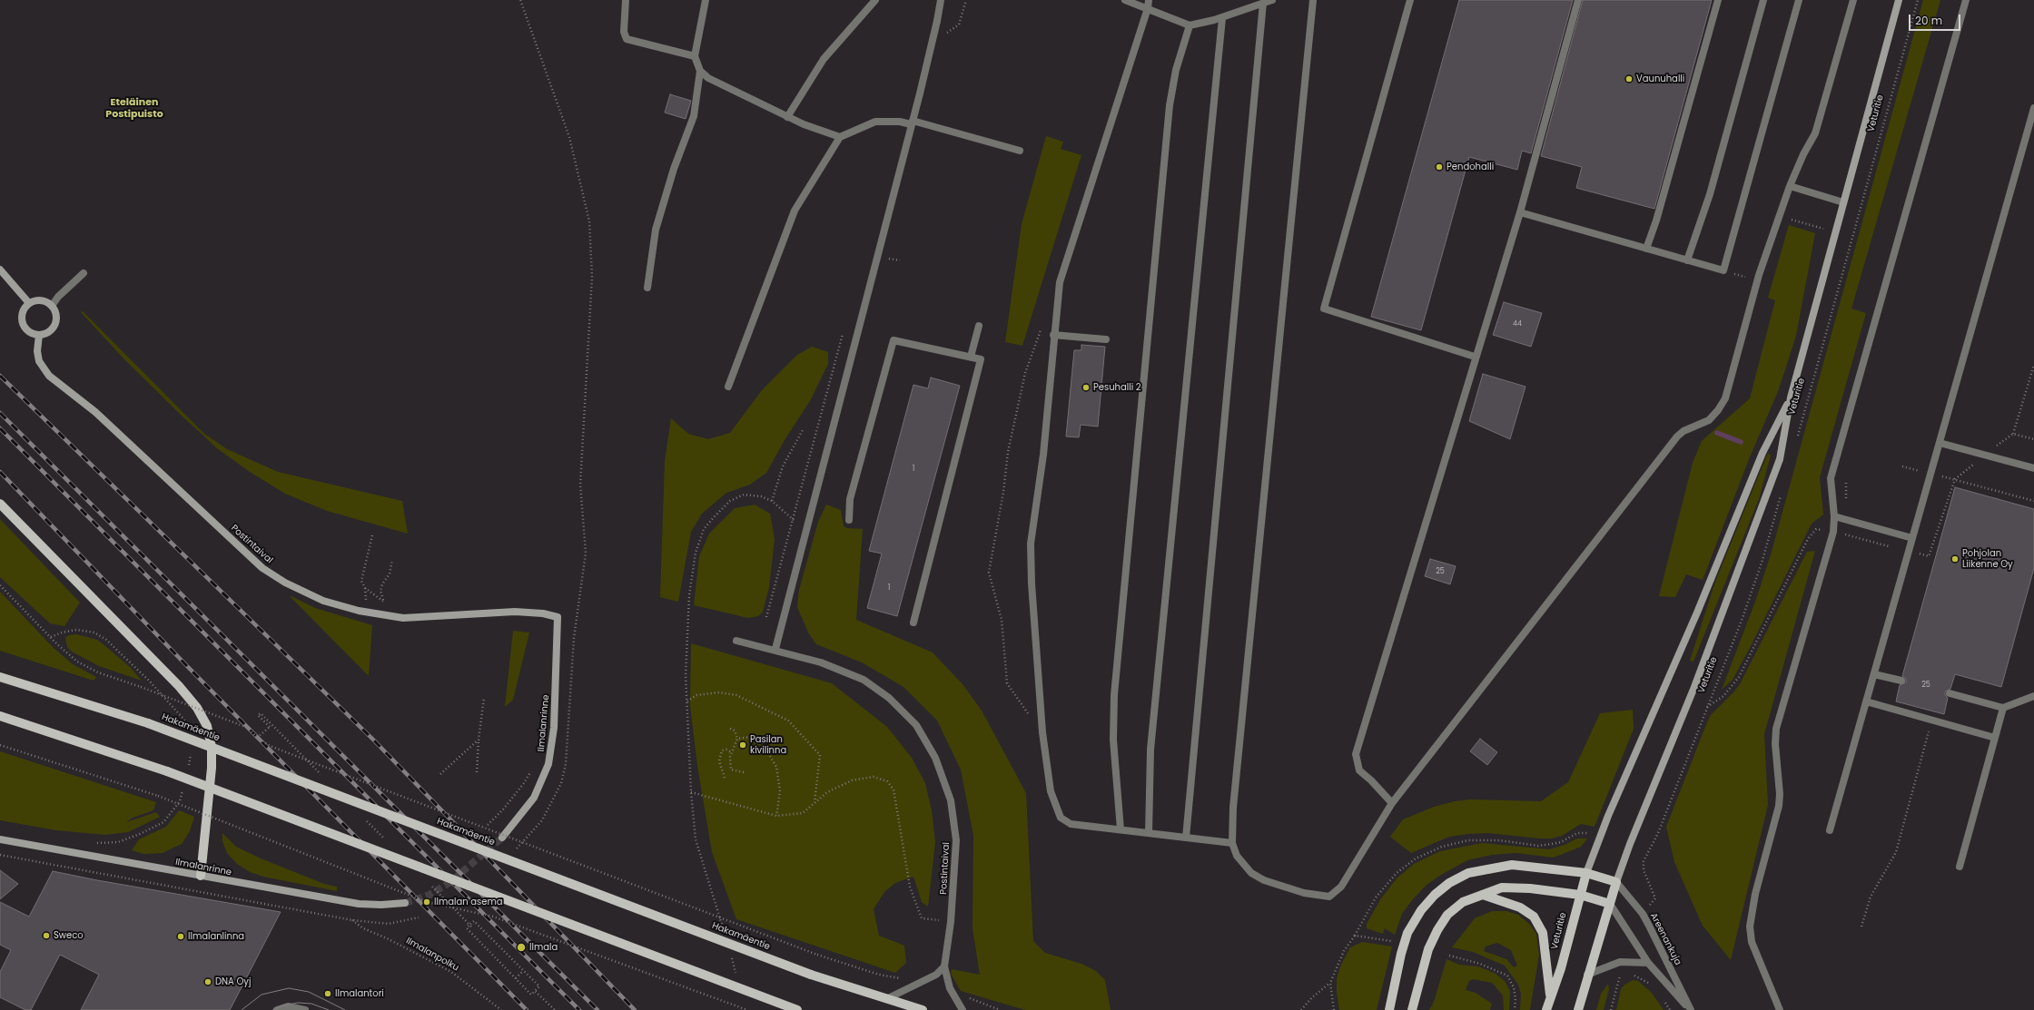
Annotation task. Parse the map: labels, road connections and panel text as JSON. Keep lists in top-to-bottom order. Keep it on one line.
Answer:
{"streets":{"main road":["Veturitie","Postintaival","Ilmalanrinne","Hakamäentie"],"street":["Areenankuja"],"path":["Ilmalanpolku"]},"crossings":[["Veturitie","Areenankuja"],["Postintaival","Ilmalanrinne"]],"districts":["Eteläinen Postipuisto"],"places":["Vaunuhalli","Pendohalli","Pesuhalli 2","Pohjolan Liikenne Oy","Pasilan kivilinna","Ilmalan asema","Sweco","Ilmalanlinna","Ilmala","DNA Oyj","Ilmalantori"],"house_numbers":["44","1","25","1","25"],"scale_bar":"20 m"}
